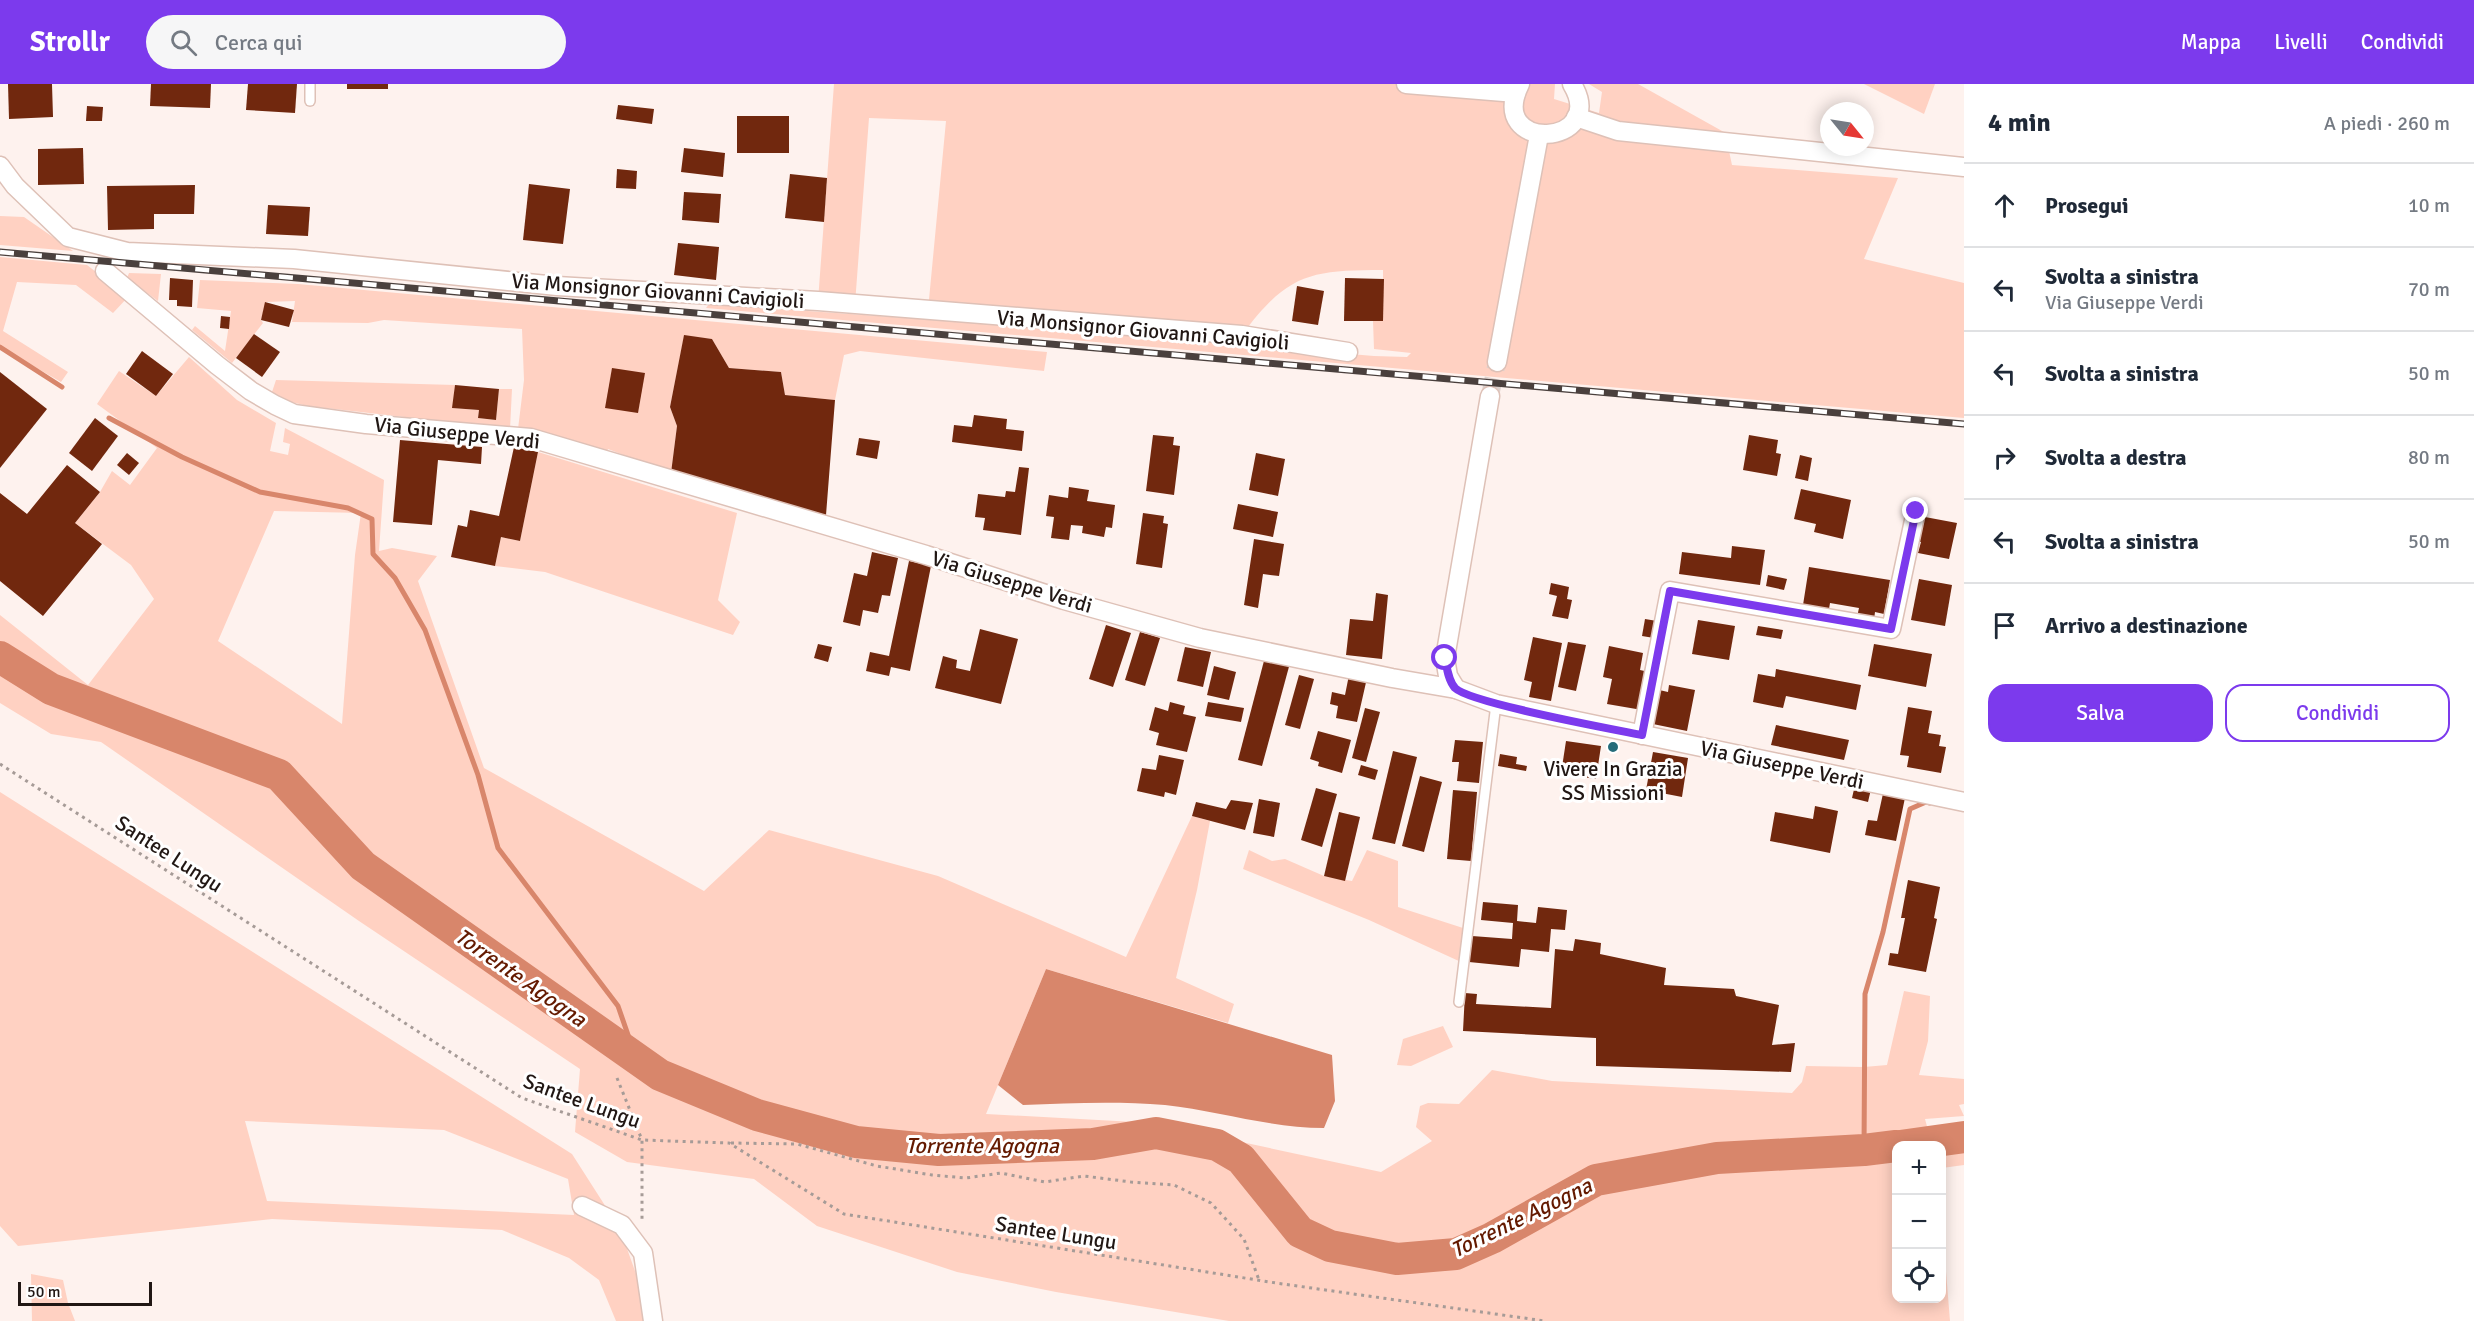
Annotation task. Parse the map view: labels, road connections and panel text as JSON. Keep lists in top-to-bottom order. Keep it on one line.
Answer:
{"streets":{"street":["Via Monsignor Giovanni Cavigioli","Via Giuseppe Verdi"],"path":["Santee Lungu"]},"water":["Torrente Agogna"],"places":["Vivere In Grazia SS Missioni"],"scale_bar":"50 m","north":"bottom right","page":{"header":"Strollr","search":"Cerca qui","nav":["Mappa","Livelli","Condividi"],"heading":["4 min","A piedi · 260 m"],"list":[["Prosegui","10 m"],["Svolta a sinistra","Via Giuseppe Verdi","70 m"],["Svolta a sinistra","50 m"],["Svolta a destra","80 m"],["Svolta a sinistra","50 m"],"Arrivo a destinazione"],"buttons":["Salva","Condividi"],"map_buttons":["+","−"],"scale":"50 m"}}
